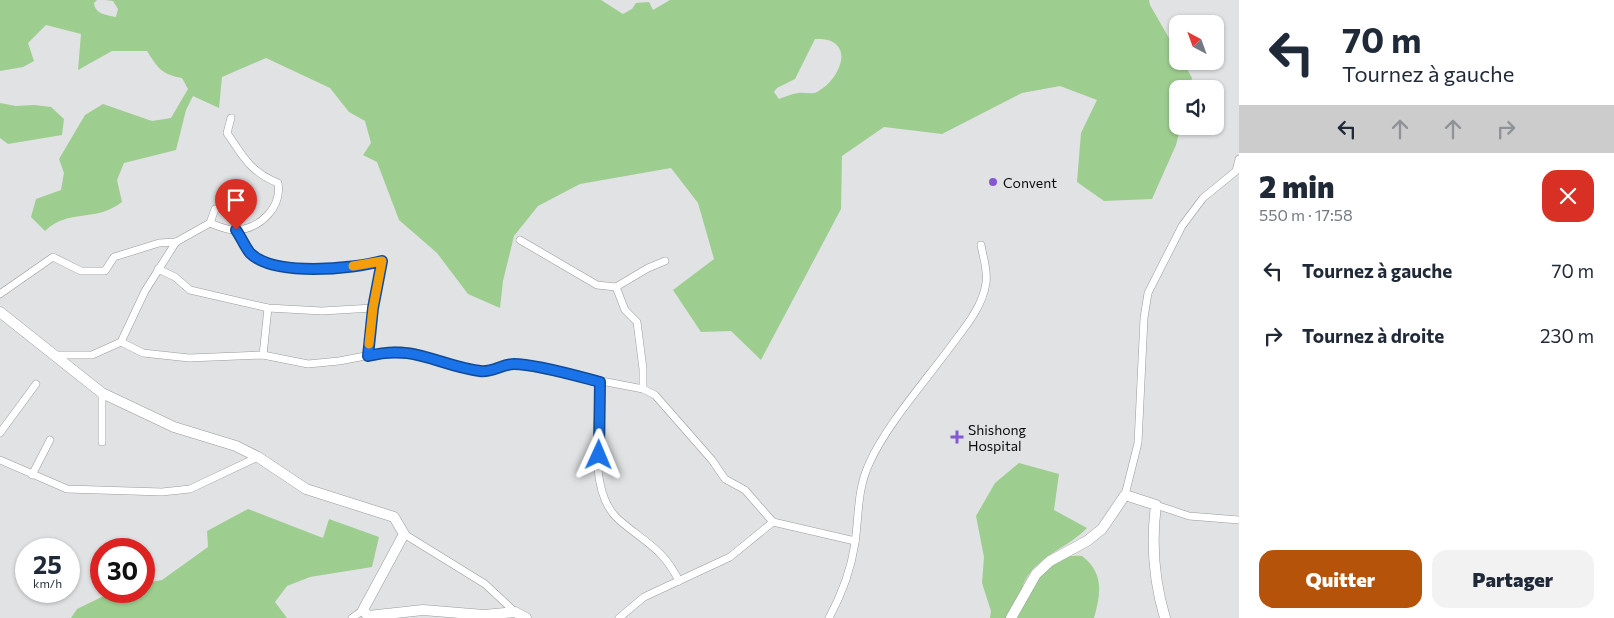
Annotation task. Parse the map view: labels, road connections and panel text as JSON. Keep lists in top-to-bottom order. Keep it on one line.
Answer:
{"places":{"other":["Convent"],"health":["Shishong Hospital"]},"north":"top left","page":{"turn":["70 m","Tournez à gauche"],"heading":["2 min","550 m · 17:58"],"list":[{"name":"Tournez à gauche","value":"70 m"},{"name":"Tournez à droite","value":"230 m"}],"speed":"25 km/h","limit":"30","buttons":["Quitter","Partager"]}}
